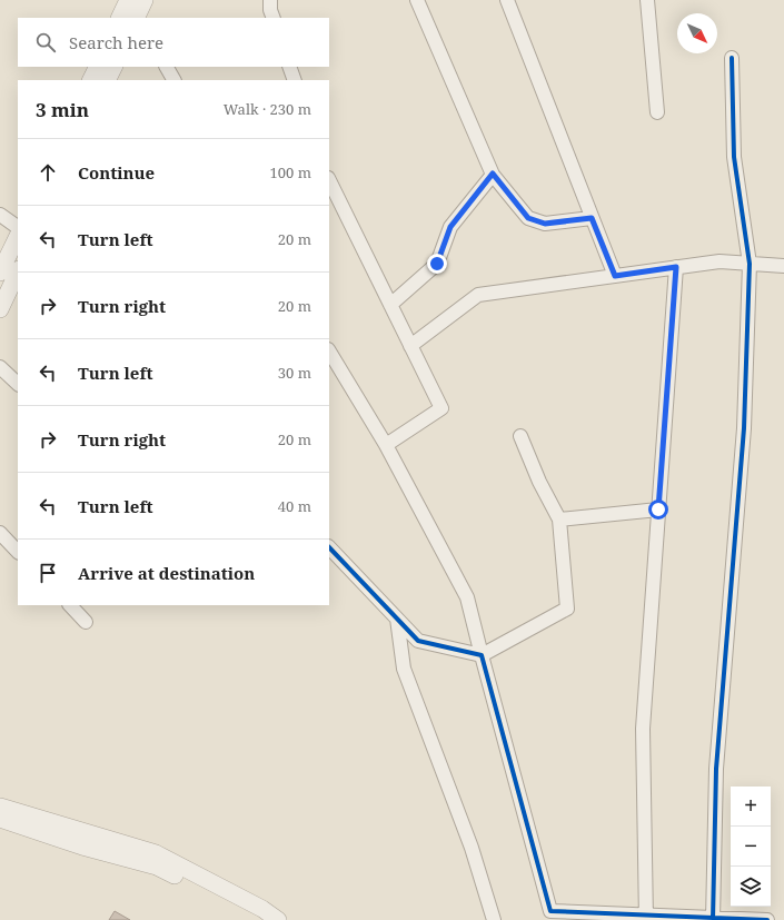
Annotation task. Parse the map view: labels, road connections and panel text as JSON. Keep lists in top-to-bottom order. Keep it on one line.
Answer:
{"north":"bottom right","page":{"search":"Search here","heading":["3 min","Walk · 230 m"],"list":[["Continue","100 m"],["Turn left","20 m"],["Turn right","20 m"],["Turn left","30 m"],["Turn right","20 m"],["Turn left","40 m"],"Arrive at destination"],"map_buttons":["+","−"]}}
